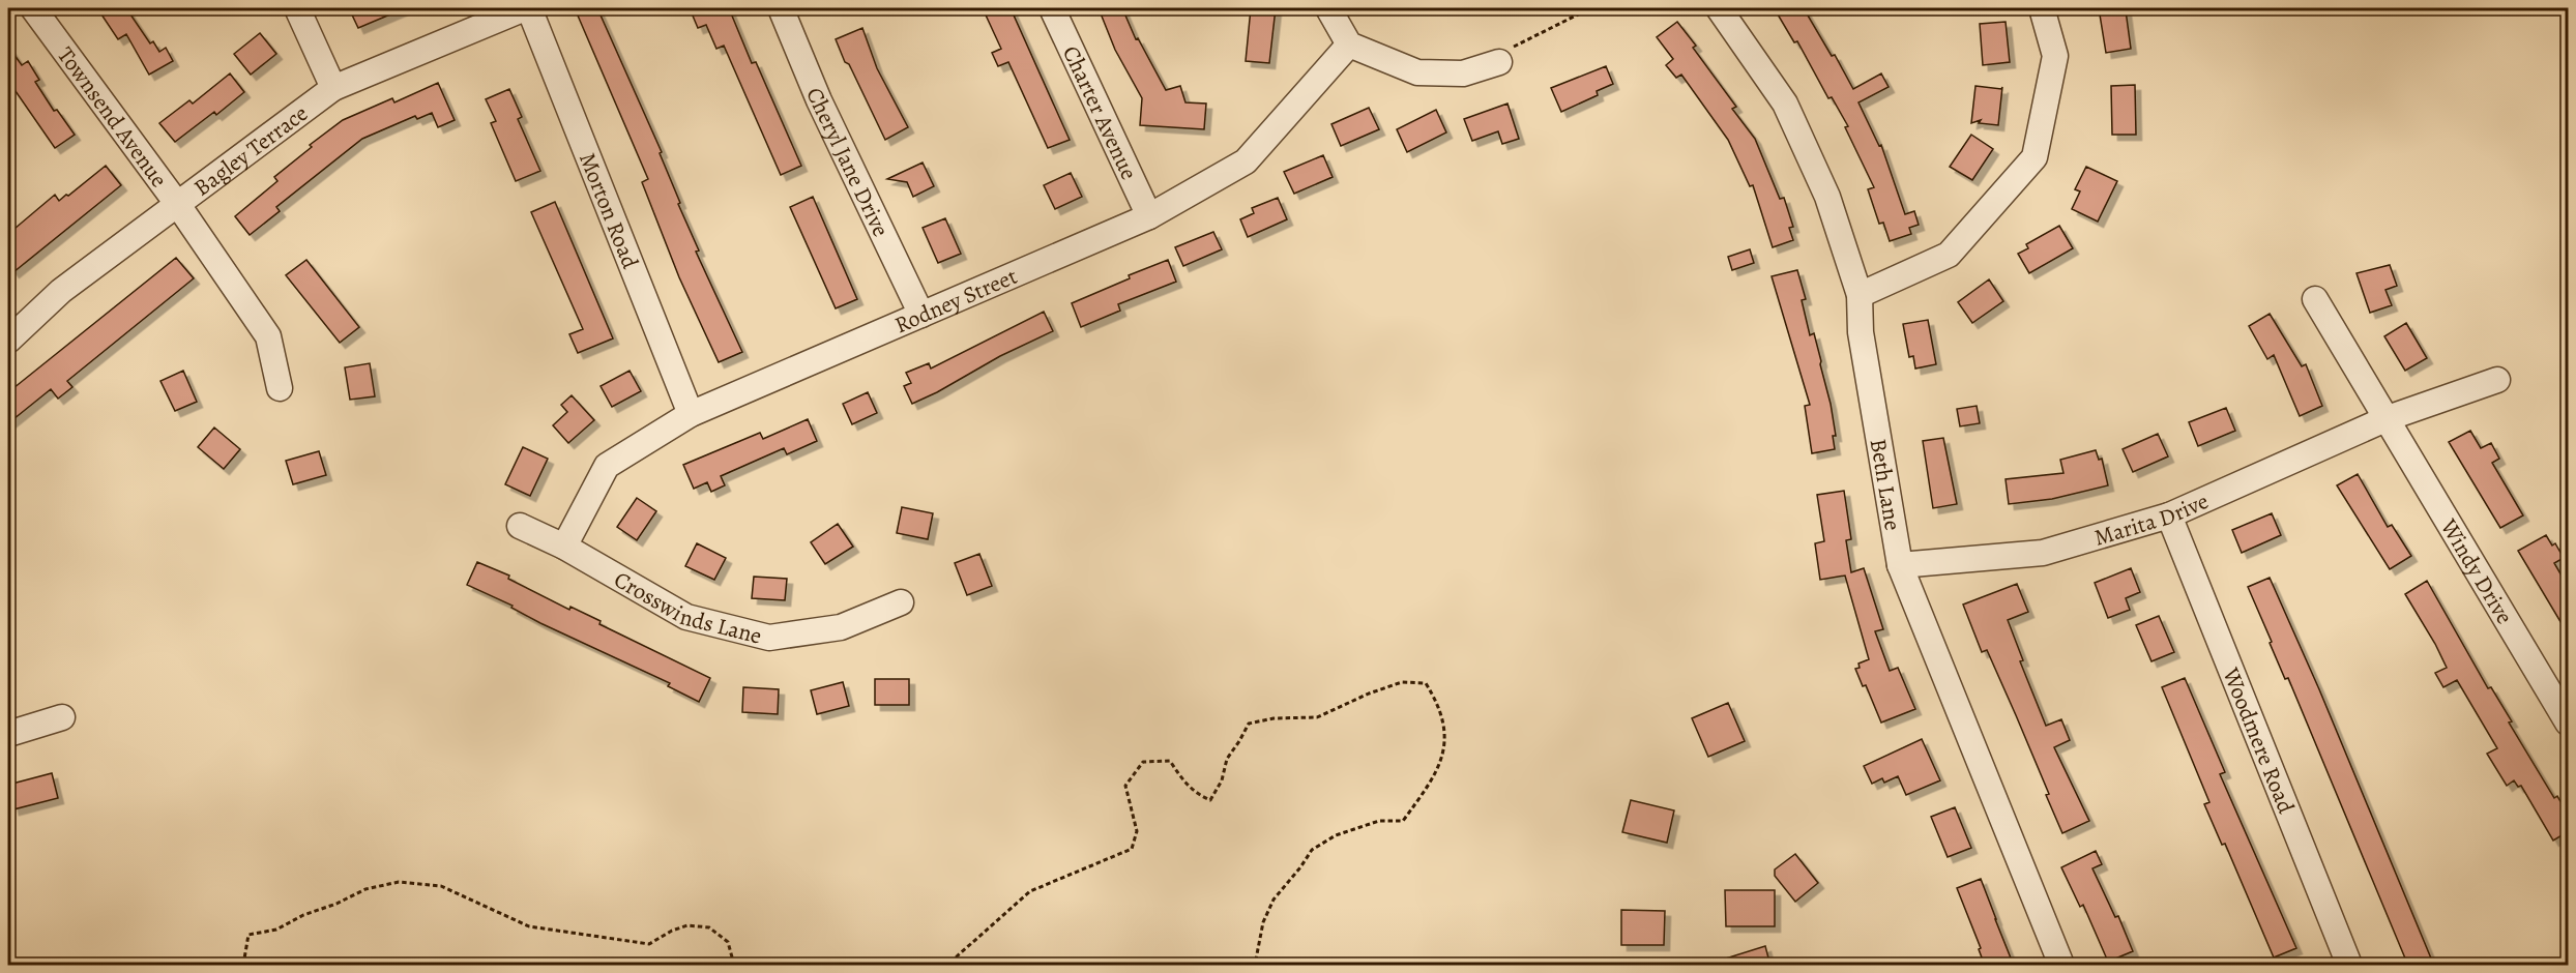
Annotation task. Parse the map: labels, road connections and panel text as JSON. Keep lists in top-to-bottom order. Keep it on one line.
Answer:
{"streets":{"street":["Charter Avenue","Townsend Avenue","Bagley Terrace","Cheryl Jane Drive","Morton Road","Rodney Street","Beth Lane","Marita Drive","Windy Drive","Crosswinds Lane","Woodmere Road"]},"crossings":[["Charter Avenue","Rodney Street"],["Townsend Avenue","Bagley Terrace"],["Bagley Terrace","Morton Road"],["Cheryl Jane Drive","Rodney Street"],["Morton Road","Rodney Street"],["Rodney Street","Crosswinds Lane"],["Beth Lane","Marita Drive"],["Marita Drive","Windy Drive"],["Marita Drive","Woodmere Road"]]}
